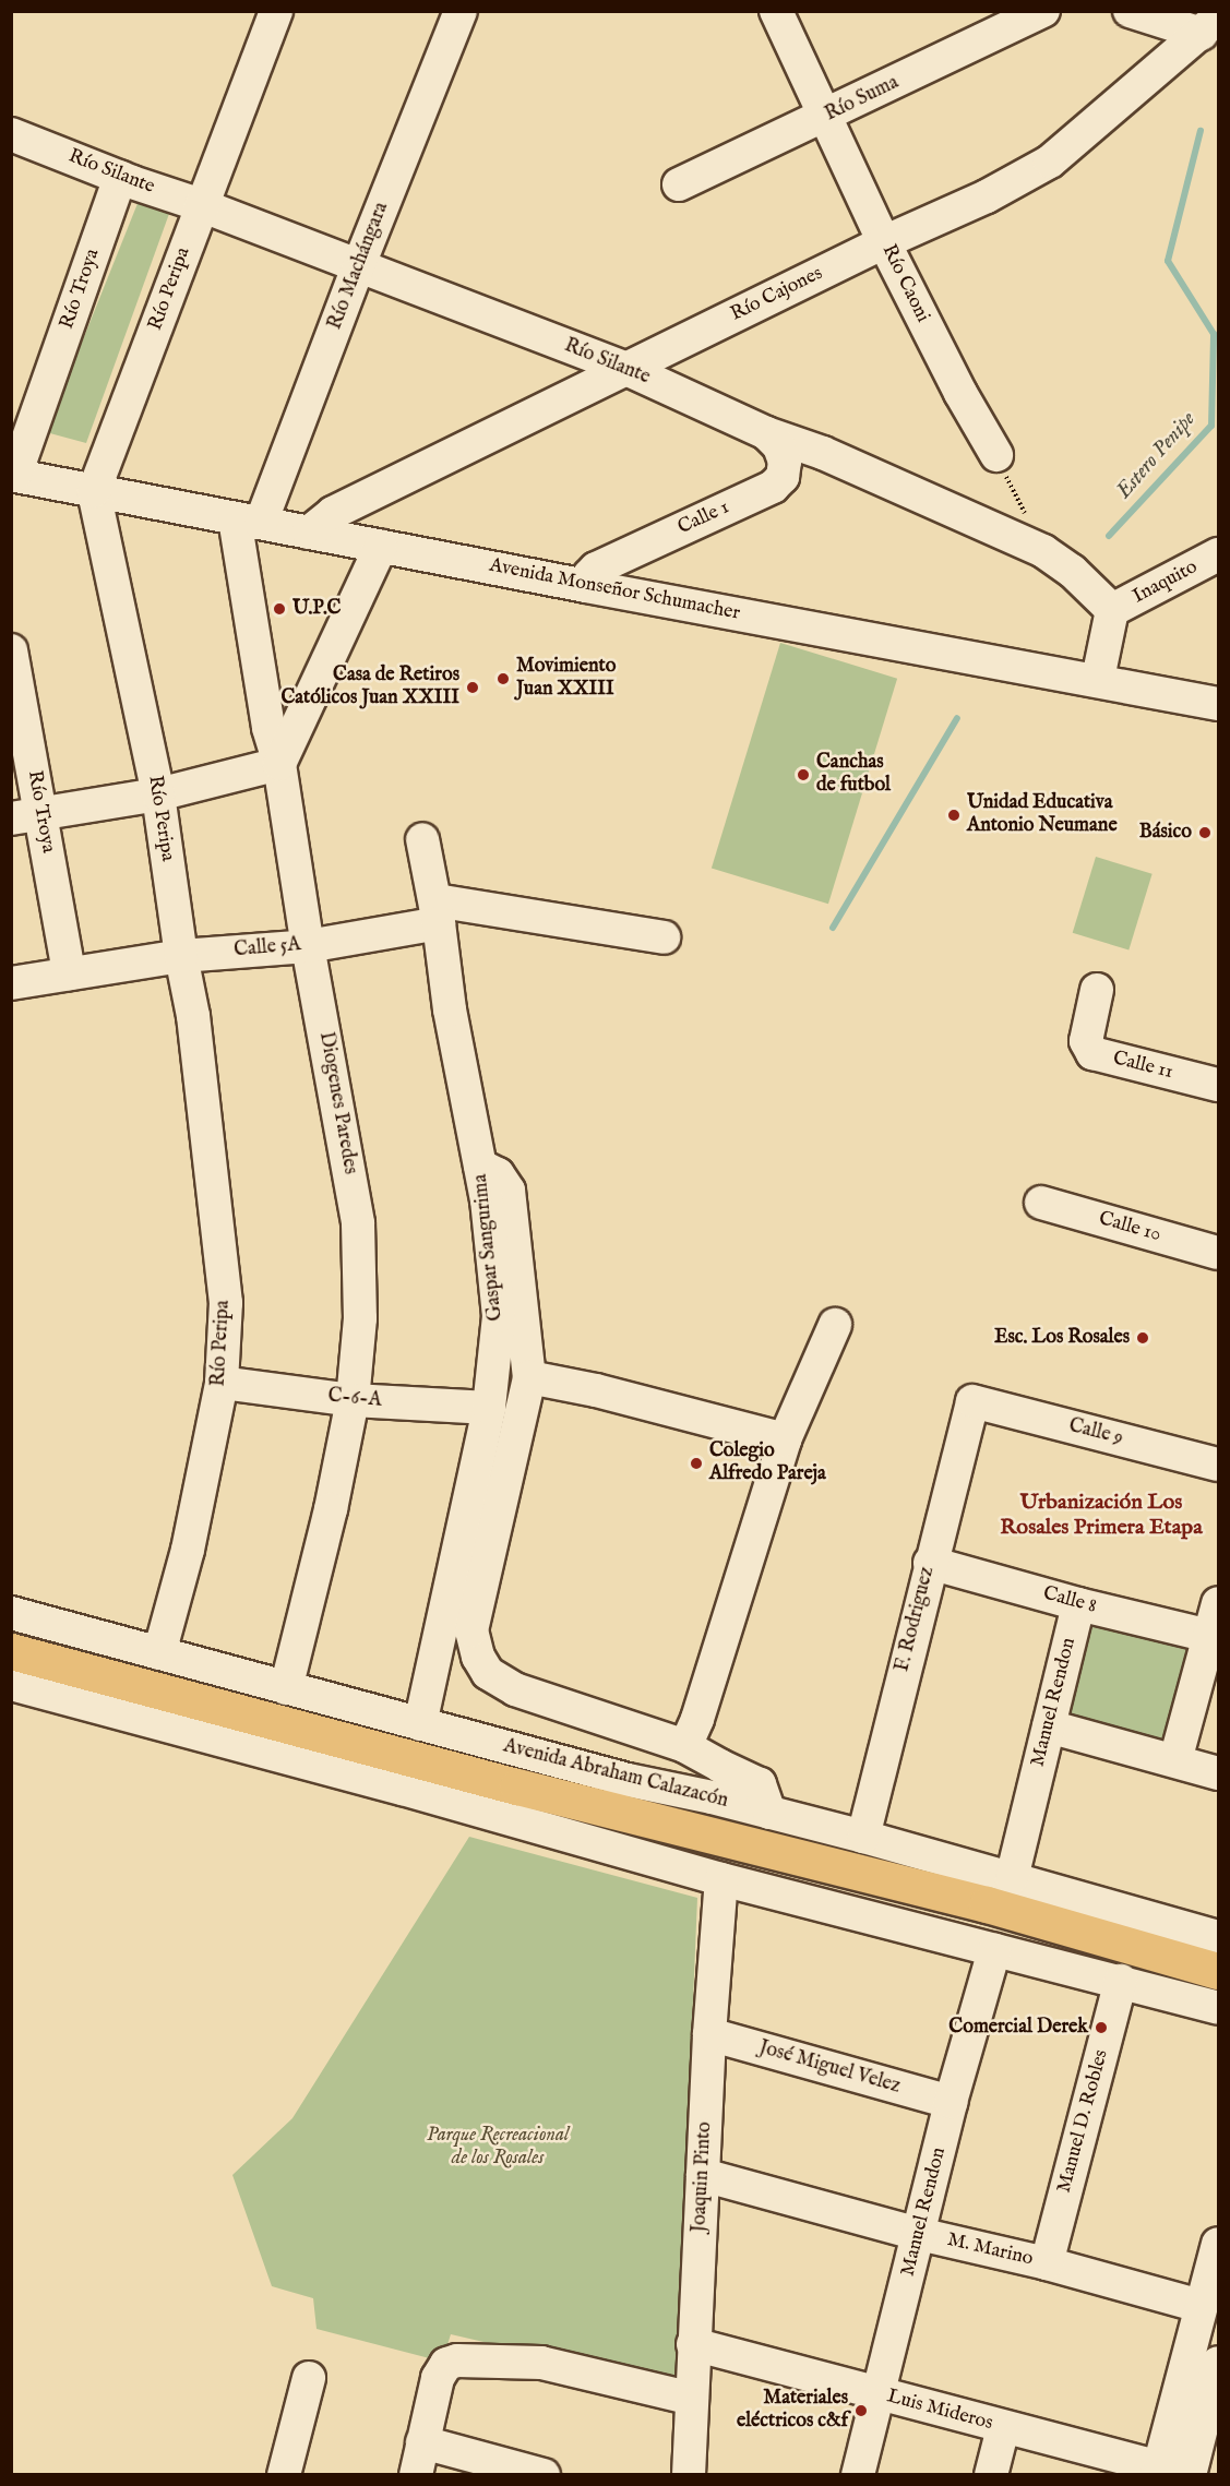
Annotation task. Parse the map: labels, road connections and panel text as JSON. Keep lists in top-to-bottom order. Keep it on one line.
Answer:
{"streets":{"main road":["Avenida Abraham Calazacón"],"street":["Río Suma","Río Silante","Río Machángara","Río Caoni","Río Troya","Río Peripa","Río Cajones","Calle 1","Inaquito","Avenida Monseñor Schumacher","Calle 5A","Calle 11","Diogenes Paredes","Calle 10","Gaspar Sangurima","C-6-A","Calle 9","Calle 8","F. Rodriguez","Manuel Rendon","José Miguel Velez","Manuel D. Robles","Joaquin Pinto","M. Marino","Luis Mideros"]},"crossings":[["Río Suma","Río Caoni"],["Río Silante","Río Machángara"],["Río Silante","Río Troya"],["Río Silante","Río Peripa"],["Río Silante","Río Cajones"],["Río Silante","Calle 1"],["Río Silante","Inaquito"],["Río Machángara","Avenida Monseñor Schumacher"],["Río Machángara","Diogenes Paredes"],["Río Caoni","Río Cajones"],["Río Troya","Avenida Monseñor Schumacher"],["Río Troya","Calle 5A"],["Río Peripa","Avenida Monseñor Schumacher"],["Río Peripa","Calle 5A"],["Río Peripa","C-6-A"],["Río Peripa","Avenida Abraham Calazacón"],["Río Cajones","Avenida Monseñor Schumacher"],["Calle 1","Avenida Monseñor Schumacher"],["Avenida Monseñor Schumacher","Diogenes Paredes"],["Calle 5A","Diogenes Paredes"],["Calle 5A","Gaspar Sangurima"],["Diogenes Paredes","C-6-A"],["Diogenes Paredes","Avenida Abraham Calazacón"],["Gaspar Sangurima","C-6-A"],["Gaspar Sangurima","Avenida Abraham Calazacón"],["Calle 9","F. Rodriguez"],["Calle 8","F. Rodriguez"],["Calle 8","Manuel Rendon"],["F. Rodriguez","Avenida Abraham Calazacón"],["Manuel Rendon","Avenida Abraham Calazacón"],["Manuel Rendon","José Miguel Velez"],["Manuel Rendon","M. Marino"],["Manuel Rendon","Luis Mideros"],["José Miguel Velez","Joaquin Pinto"],["Manuel D. Robles","M. Marino"],["Joaquin Pinto","M. Marino"],["Joaquin Pinto","Luis Mideros"]],"districts":["Urbanización Los Rosales Primera Etapa"],"water":["Estero Penipe"],"parks":["Parque Recreacional de los Rosales"],"places":["U.P.C","Movimiento Juan XXIII","Casa de Retiros Católicos Juan XXIII","Canchas de futbol","Unidad Educativa Antonio Neumane","Básico","Esc. Los Rosales","Colegio Alfredo Pareja","Comercial Derek","Materiales eléctricos c&f"]}
